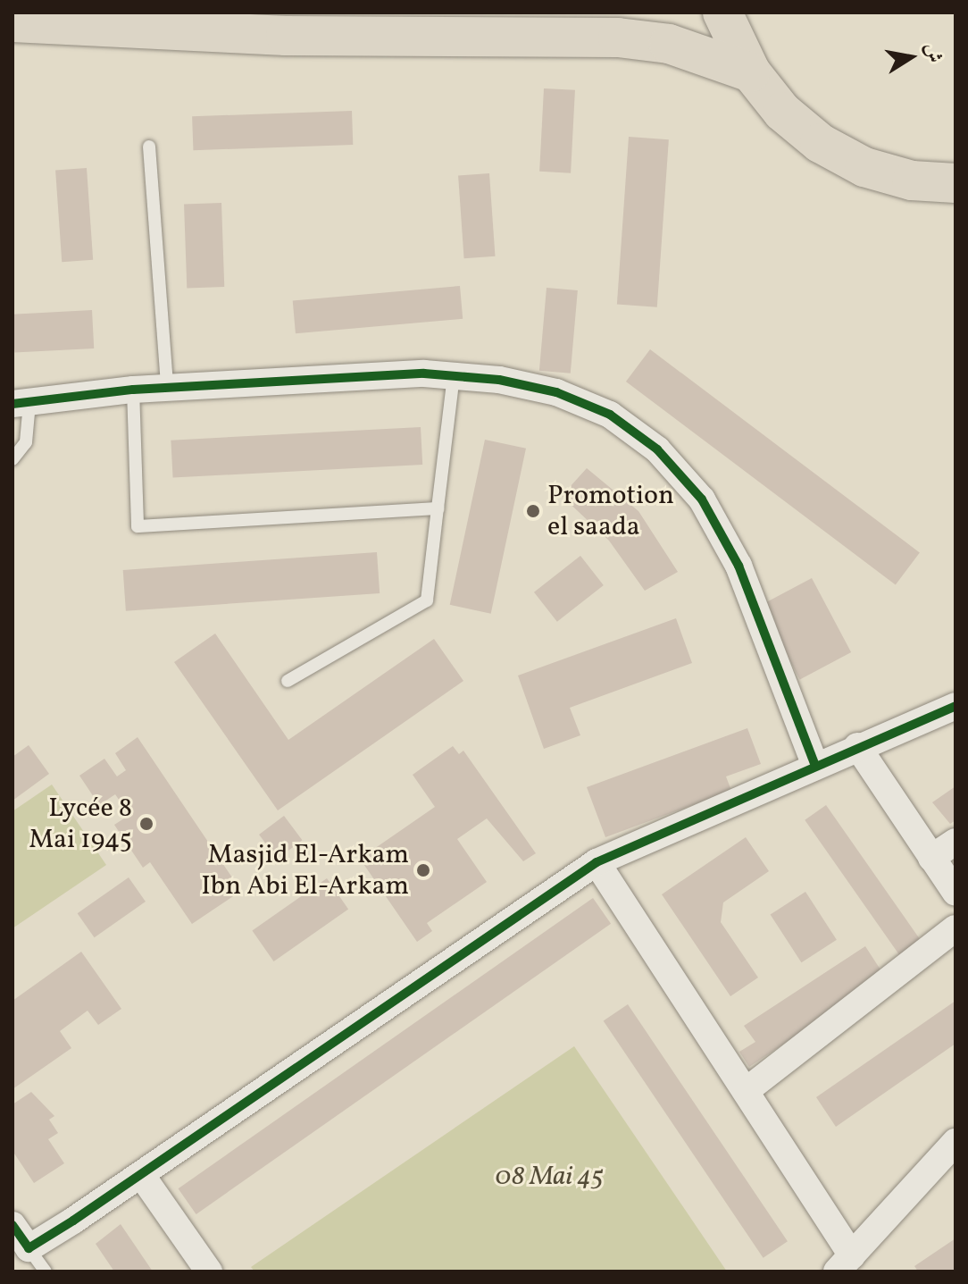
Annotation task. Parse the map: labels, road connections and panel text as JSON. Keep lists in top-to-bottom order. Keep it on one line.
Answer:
{"parks":["08 Mai 45"],"places":["Promotion el saada","Lycée 8 Mai 1945","Masjid El-Arkam Ibn Abi El-Arkam"],"north":"right"}
